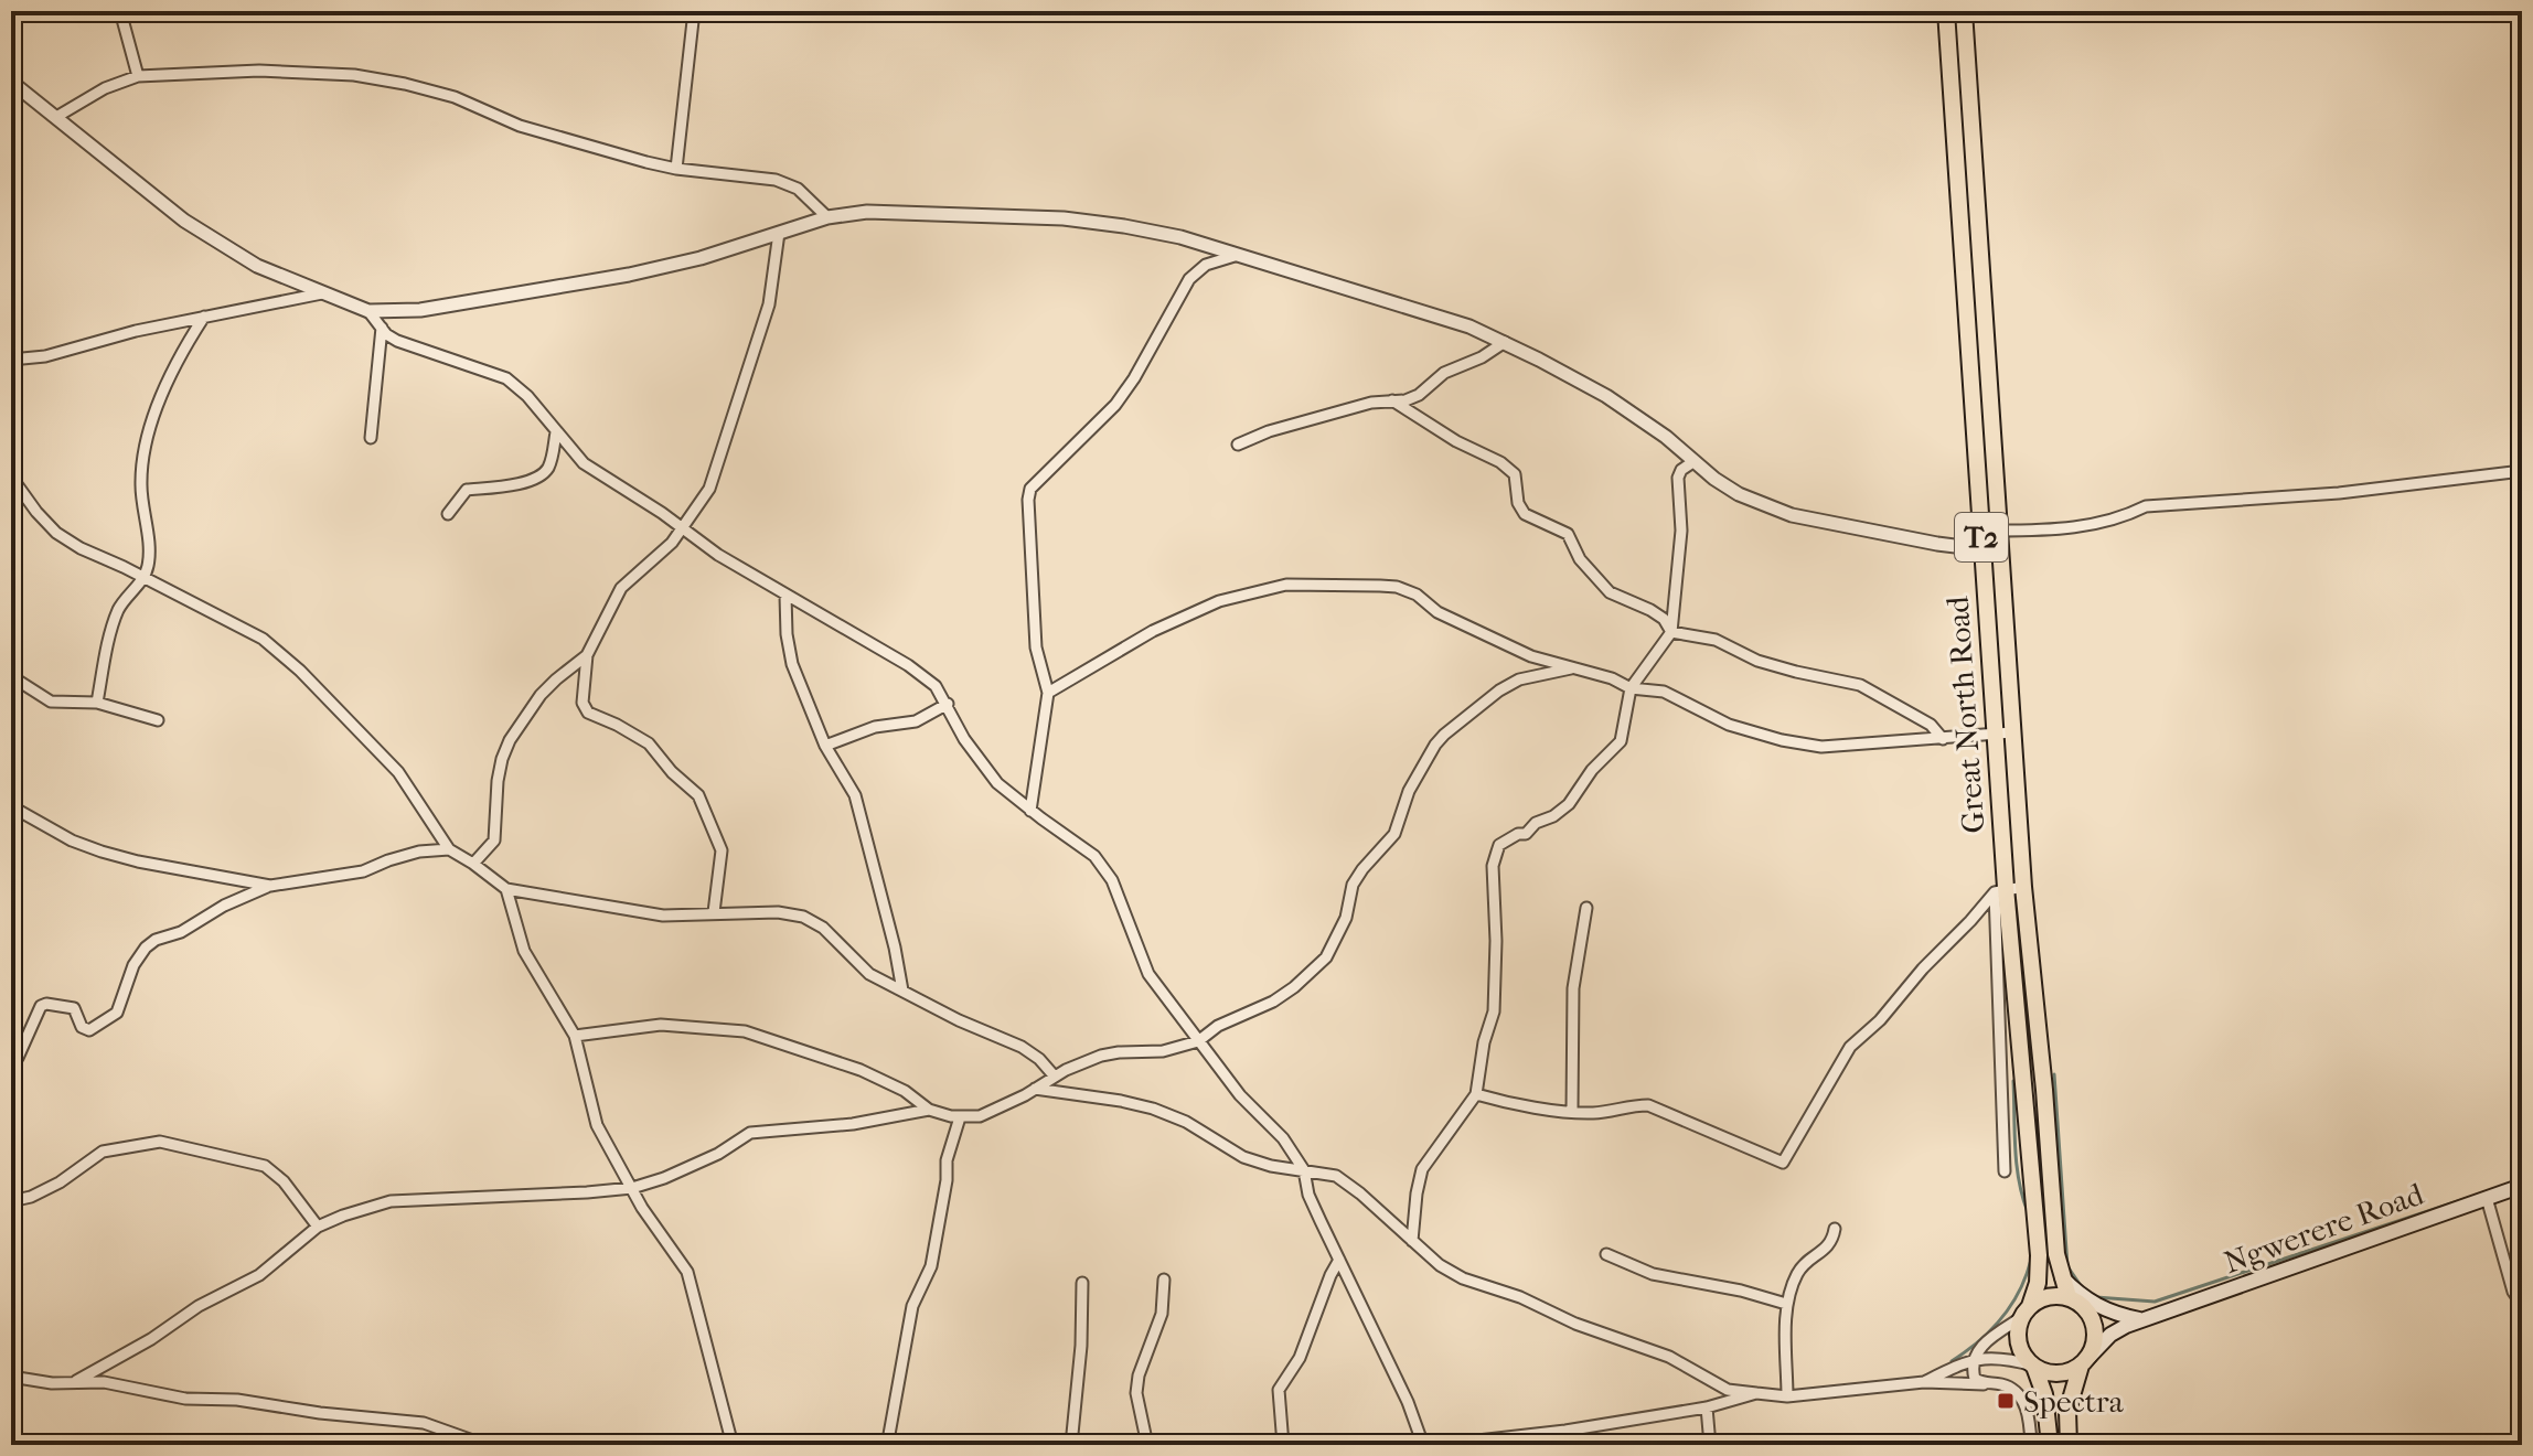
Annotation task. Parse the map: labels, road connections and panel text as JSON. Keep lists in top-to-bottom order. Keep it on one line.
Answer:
{"streets":{"main road":["T2","Great North Road","Ngwerere Road"]},"crossings":[["Great North Road","Ngwerere Road"]],"places":{"transit":["Spectra"]}}
